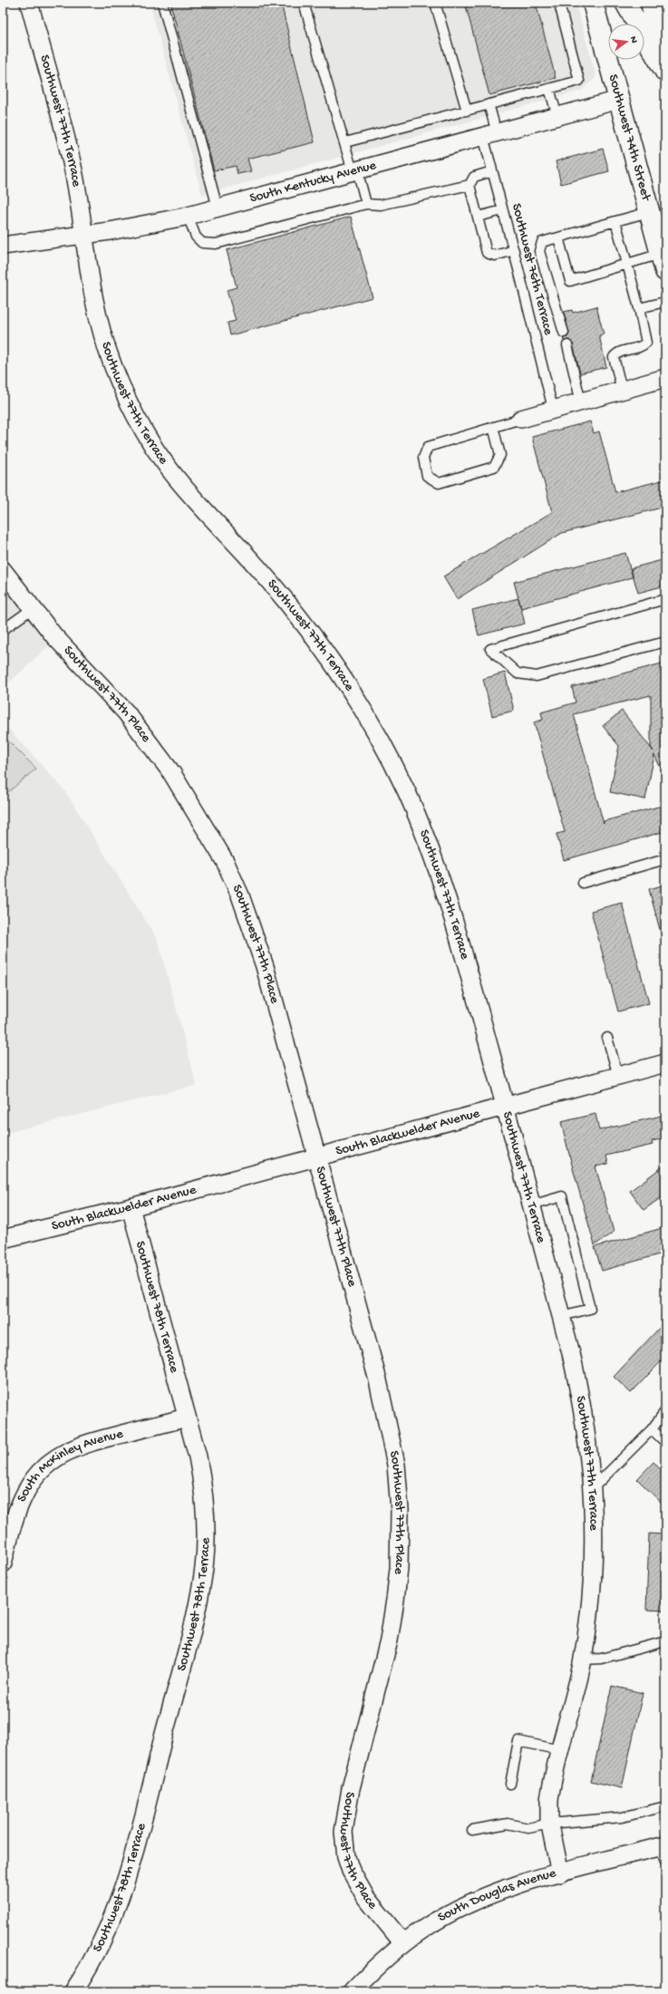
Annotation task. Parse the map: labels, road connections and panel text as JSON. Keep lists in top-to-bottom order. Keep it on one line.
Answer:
{"streets":{"main road":["Southwest 74th Street"],"street":["Southwest 77th Terrace","South Kentucky Avenue","Southwest 77th Place","South Blackwelder Avenue","Southwest 78th Terrace","South McKinley Avenue","South Douglas Avenue"],"lane":["Southwest 76th Terrace"]},"crossings":[["Southwest 77th Terrace","South Kentucky Avenue"],["Southwest 77th Terrace","South Blackwelder Avenue"],["Southwest 77th Terrace","South Douglas Avenue"],["Southwest 74th Street","South Kentucky Avenue"],["South Kentucky Avenue","Southwest 76th Terrace"],["Southwest 77th Place","South Blackwelder Avenue"],["Southwest 77th Place","South Douglas Avenue"],["South Blackwelder Avenue","Southwest 78th Terrace"],["Southwest 78th Terrace","South McKinley Avenue"]],"north":"right"}
